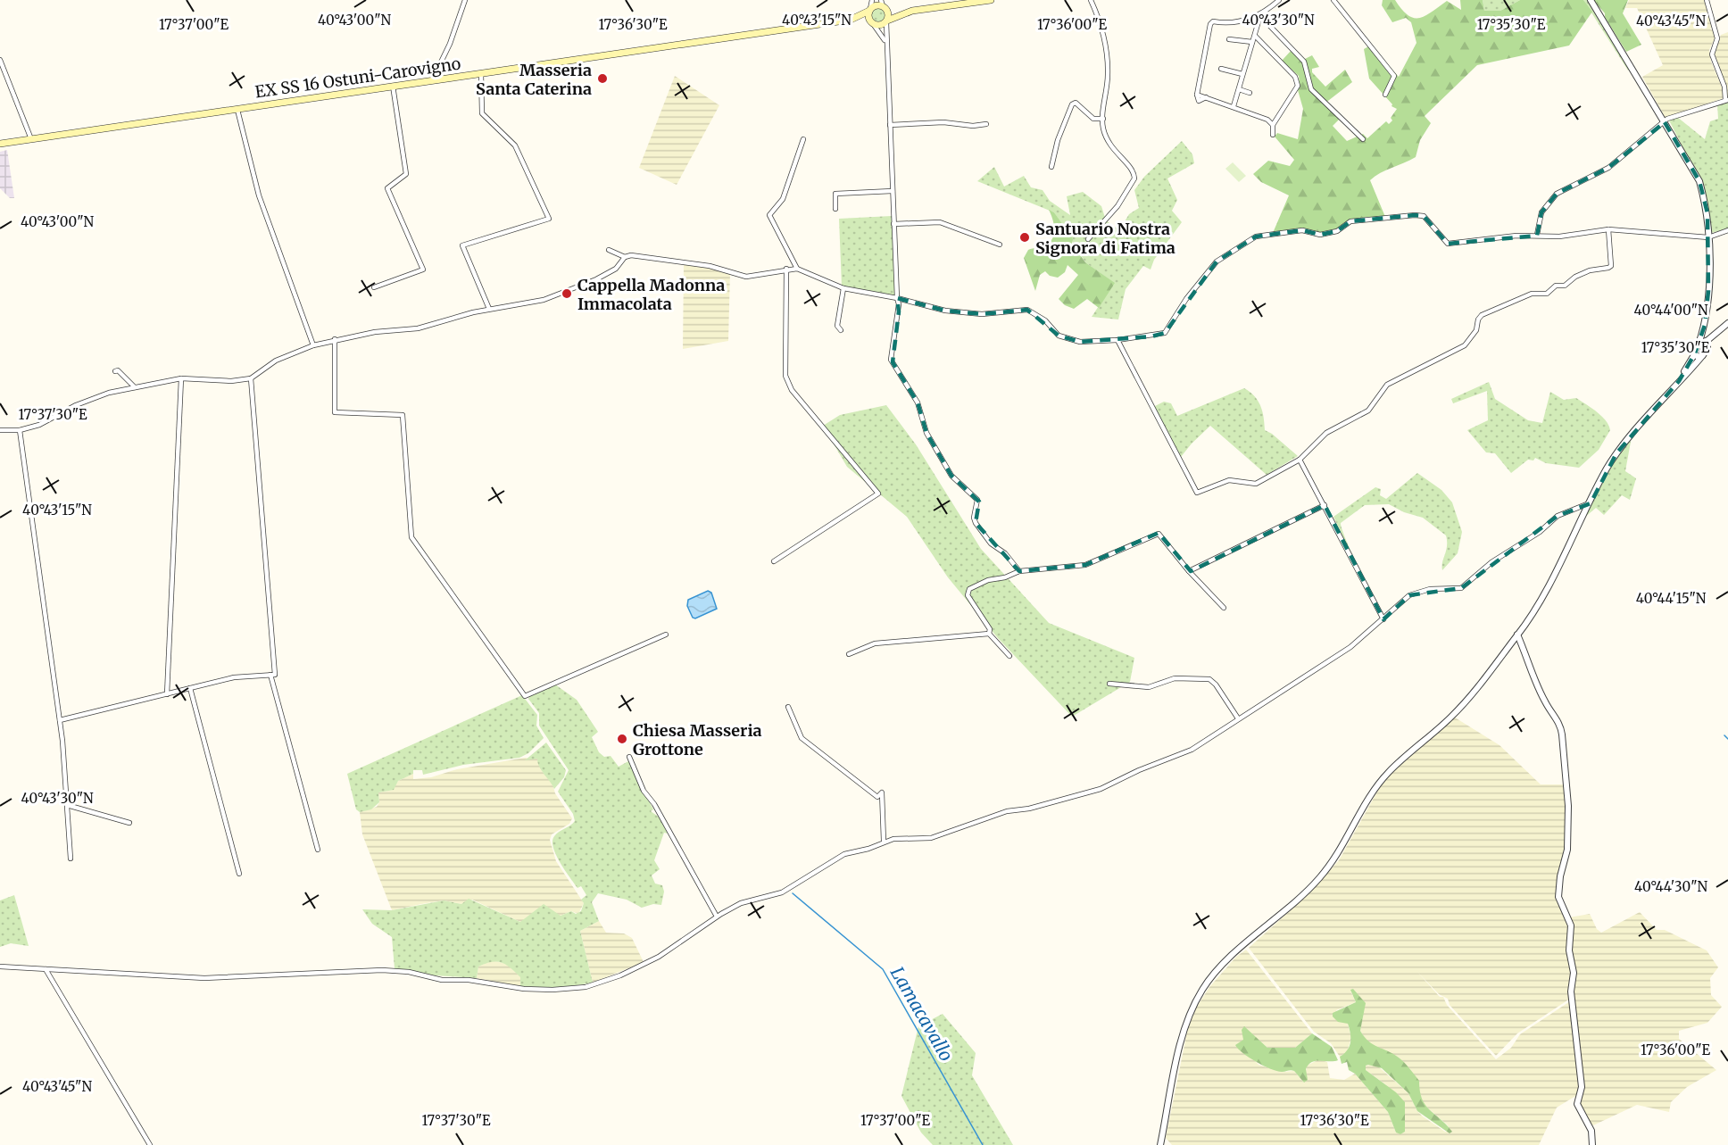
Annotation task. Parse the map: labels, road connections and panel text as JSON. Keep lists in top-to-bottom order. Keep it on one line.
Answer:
{"streets":{"main road":["EX SS 16 Ostuni-Carovigno"]},"water":["Lamacavallo"],"places":["Masseria Santa Caterina","Santuario Nostra Signora di Fatima","Cappella Madonna Immacolata","Chiesa Masseria Grottone"],"coordinates":["40°43'15\"N","40°43'30\"N","40°43'00\"N","40°43'45\"N","17°35'30\"E","17°37'00\"E","17°36'30\"E","17°36'00\"E","40°44'00\"N","17°37'30\"E","40°44'15\"N","40°44'30\"N"]}
